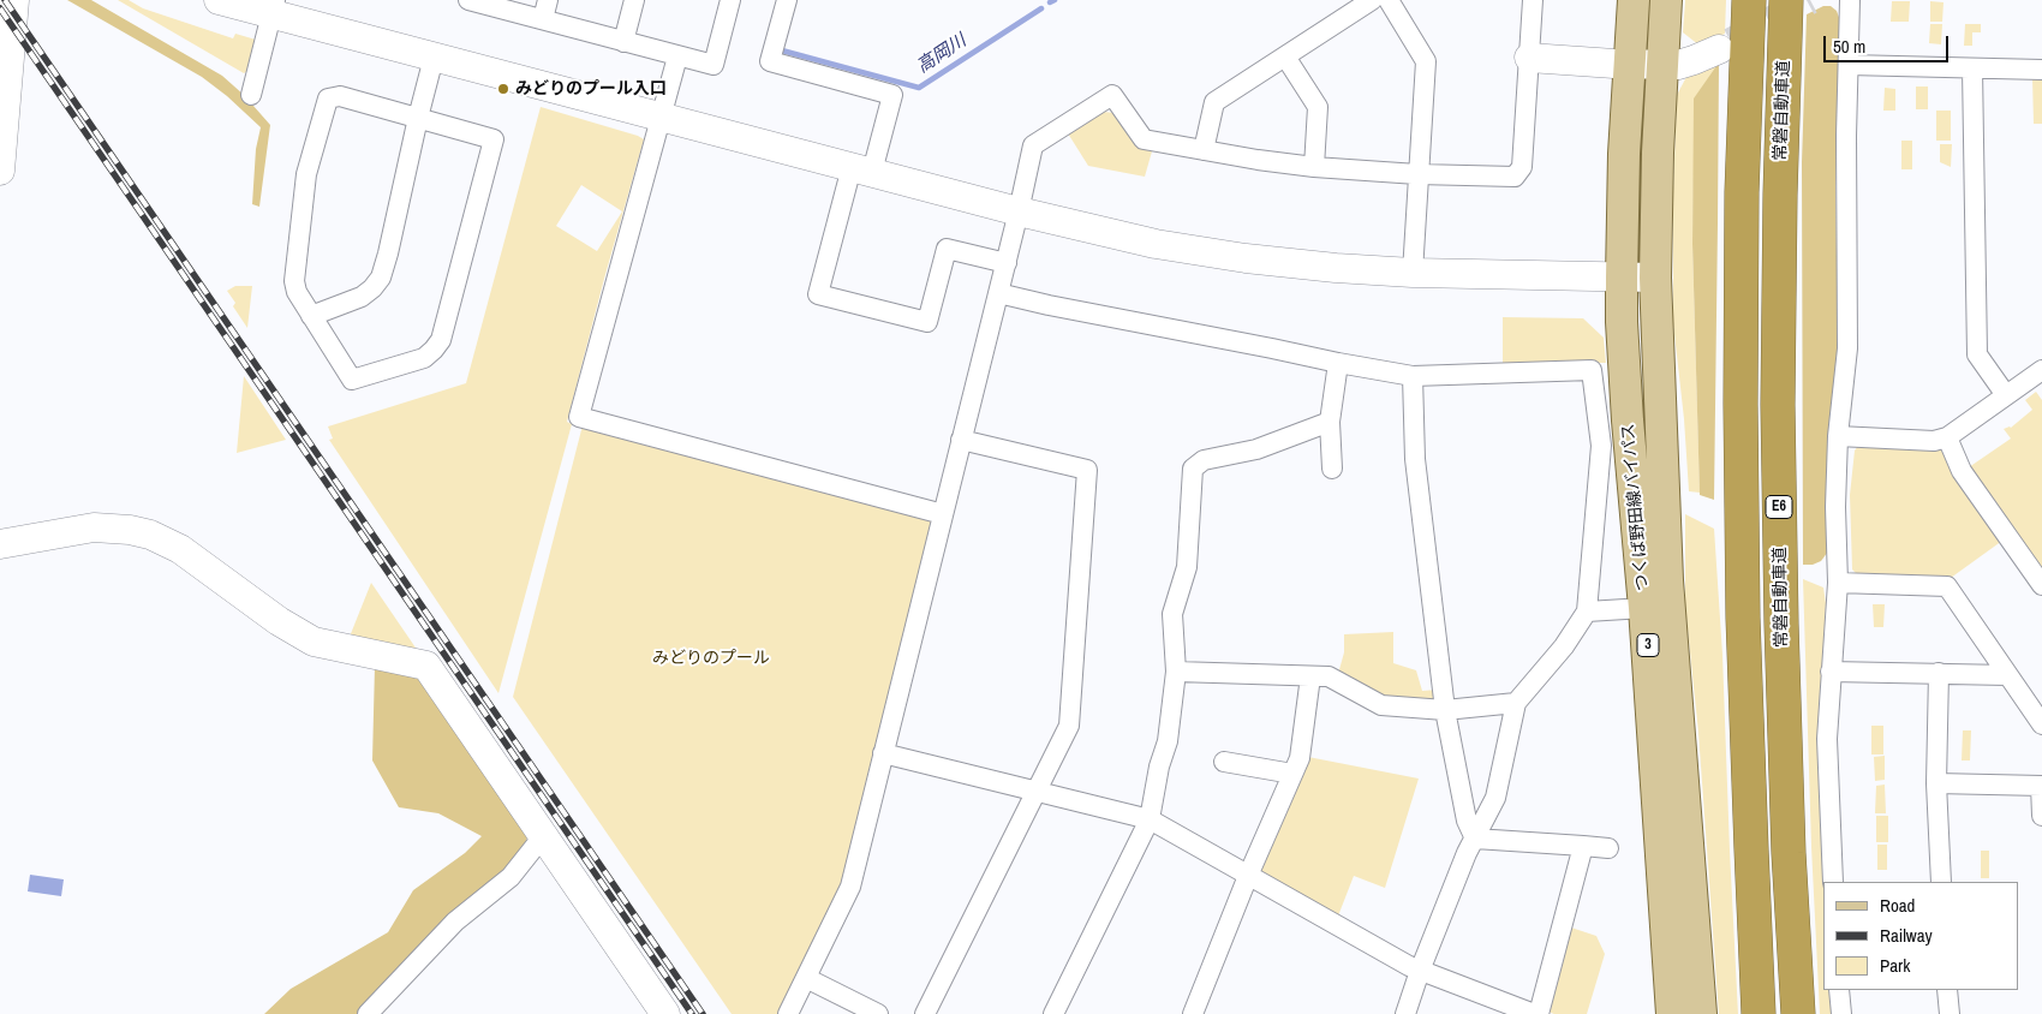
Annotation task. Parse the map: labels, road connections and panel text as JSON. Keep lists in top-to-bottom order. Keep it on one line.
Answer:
{"streets":{"highway":["常磐自動車道","E6"],"main road":["つくば野田線バイパス","3"]},"water":["高岡川"],"parks":["みどりのプール"],"places":["みどりのプール入口"],"legend":["Road","Railway","Park"],"scale_bar":"50 m"}
